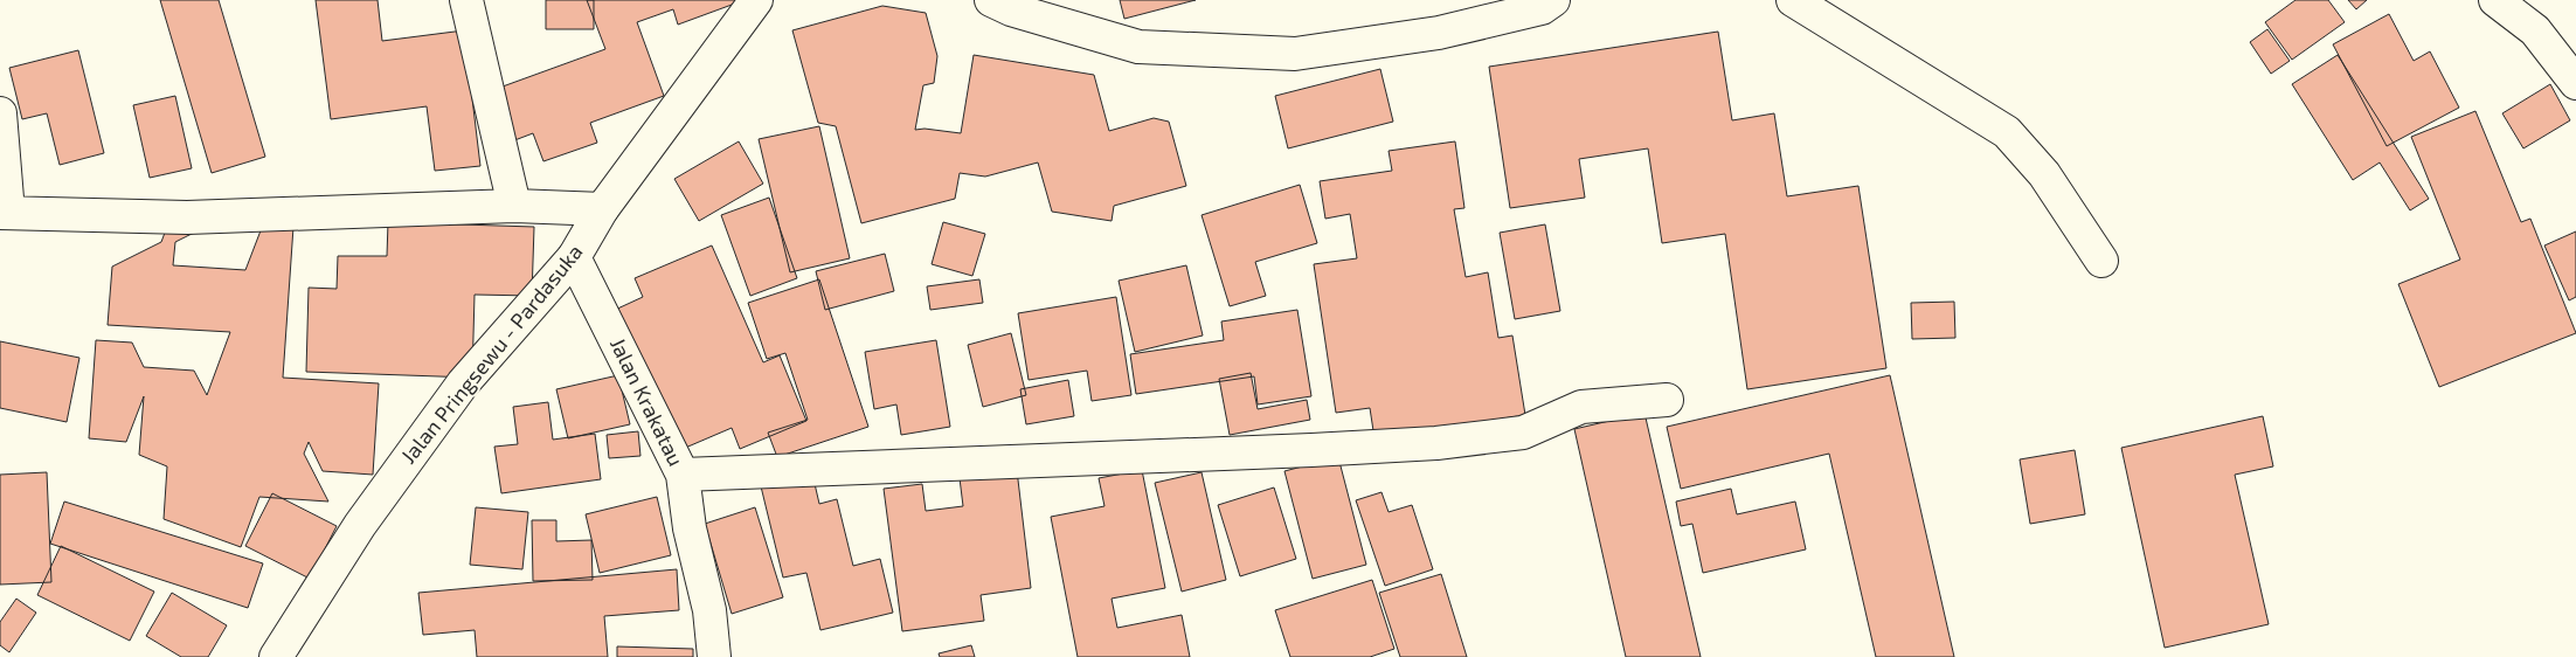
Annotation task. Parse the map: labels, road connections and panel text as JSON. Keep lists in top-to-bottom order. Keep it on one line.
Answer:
{"streets":{"street":["Jalan Pringsewu - Pardasuka","Jalan Krakatau"]},"crossings":[["Jalan Pringsewu - Pardasuka","Jalan Krakatau"]]}
